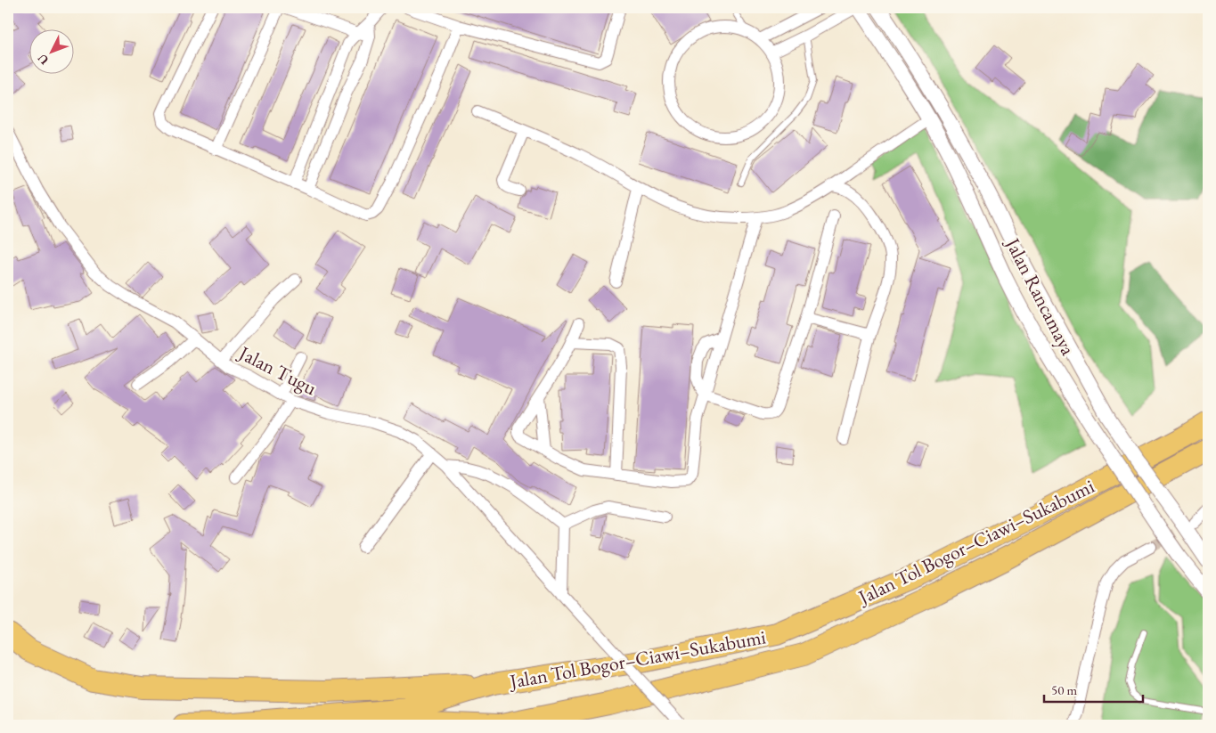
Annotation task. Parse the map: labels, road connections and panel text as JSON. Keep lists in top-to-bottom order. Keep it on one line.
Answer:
{"streets":{"highway":["Jalan Tol Bogor–Ciawi–Sukabumi"],"street":["Jalan Rancamaya","Jalan Tugu"]},"scale_bar":"50 m","north":"bottom left"}
